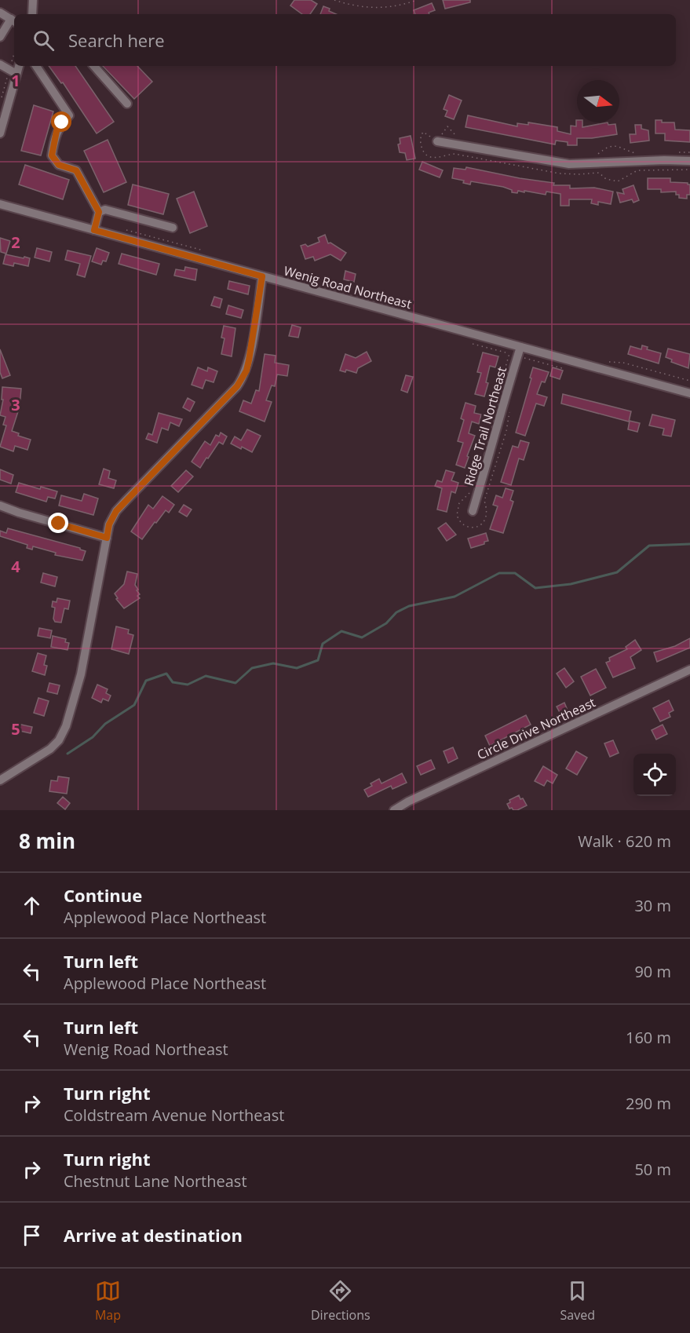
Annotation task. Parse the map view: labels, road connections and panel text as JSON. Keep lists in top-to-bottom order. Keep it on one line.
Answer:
{"streets":{"street":["Wenig Road Northeast","Ridge Trail Northeast","Circle Drive Northeast"]},"crossings":[["Wenig Road Northeast","Ridge Trail Northeast"]],"north":"right","page":{"search":"Search here","heading":["8 min","Walk · 620 m"],"list":[["Continue","Applewood Place Northeast","30 m"],["Turn left","Applewood Place Northeast","90 m"],["Turn left","Wenig Road Northeast","160 m"],["Turn right","Coldstream Avenue Northeast","290 m"],["Turn right","Chestnut Lane Northeast","50 m"],"Arrive at destination"],"nav":["Map","Directions","Saved"]},"grid":{"rows":["1","2","3","4","5"]}}
